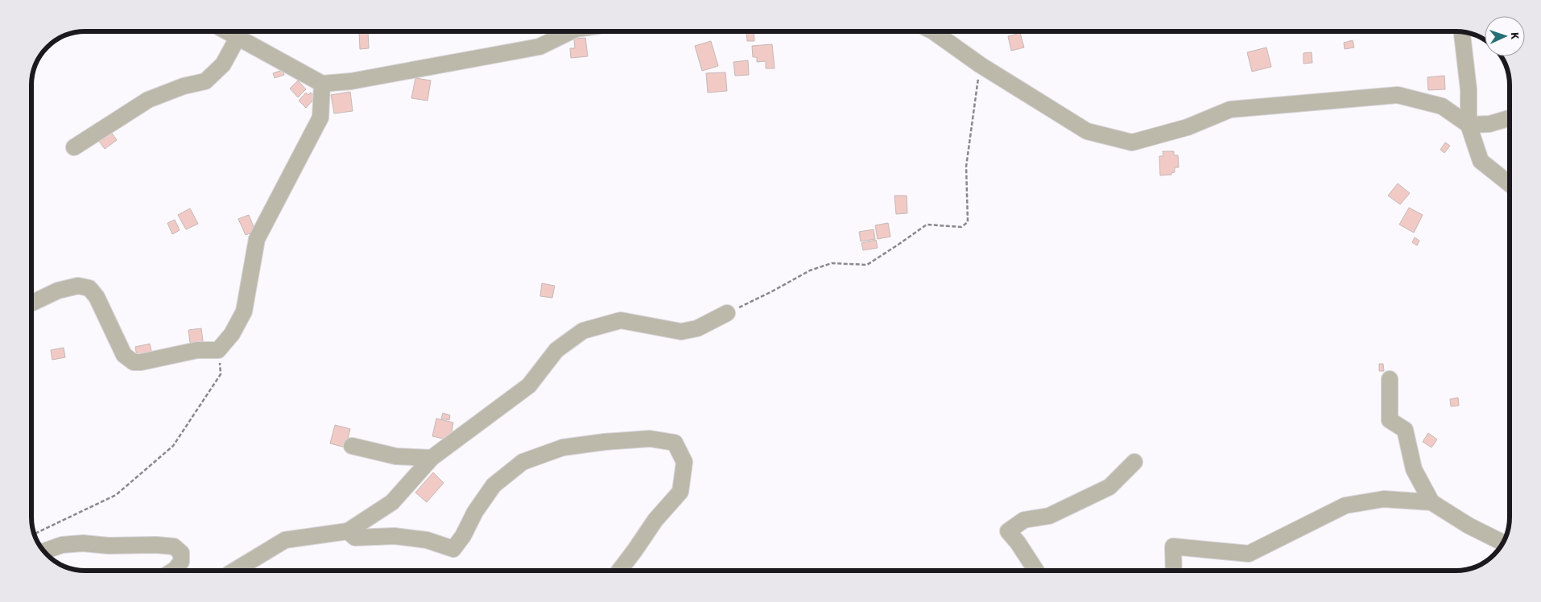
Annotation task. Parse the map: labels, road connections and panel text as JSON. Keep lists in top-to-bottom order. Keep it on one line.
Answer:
{"north":"right"}
